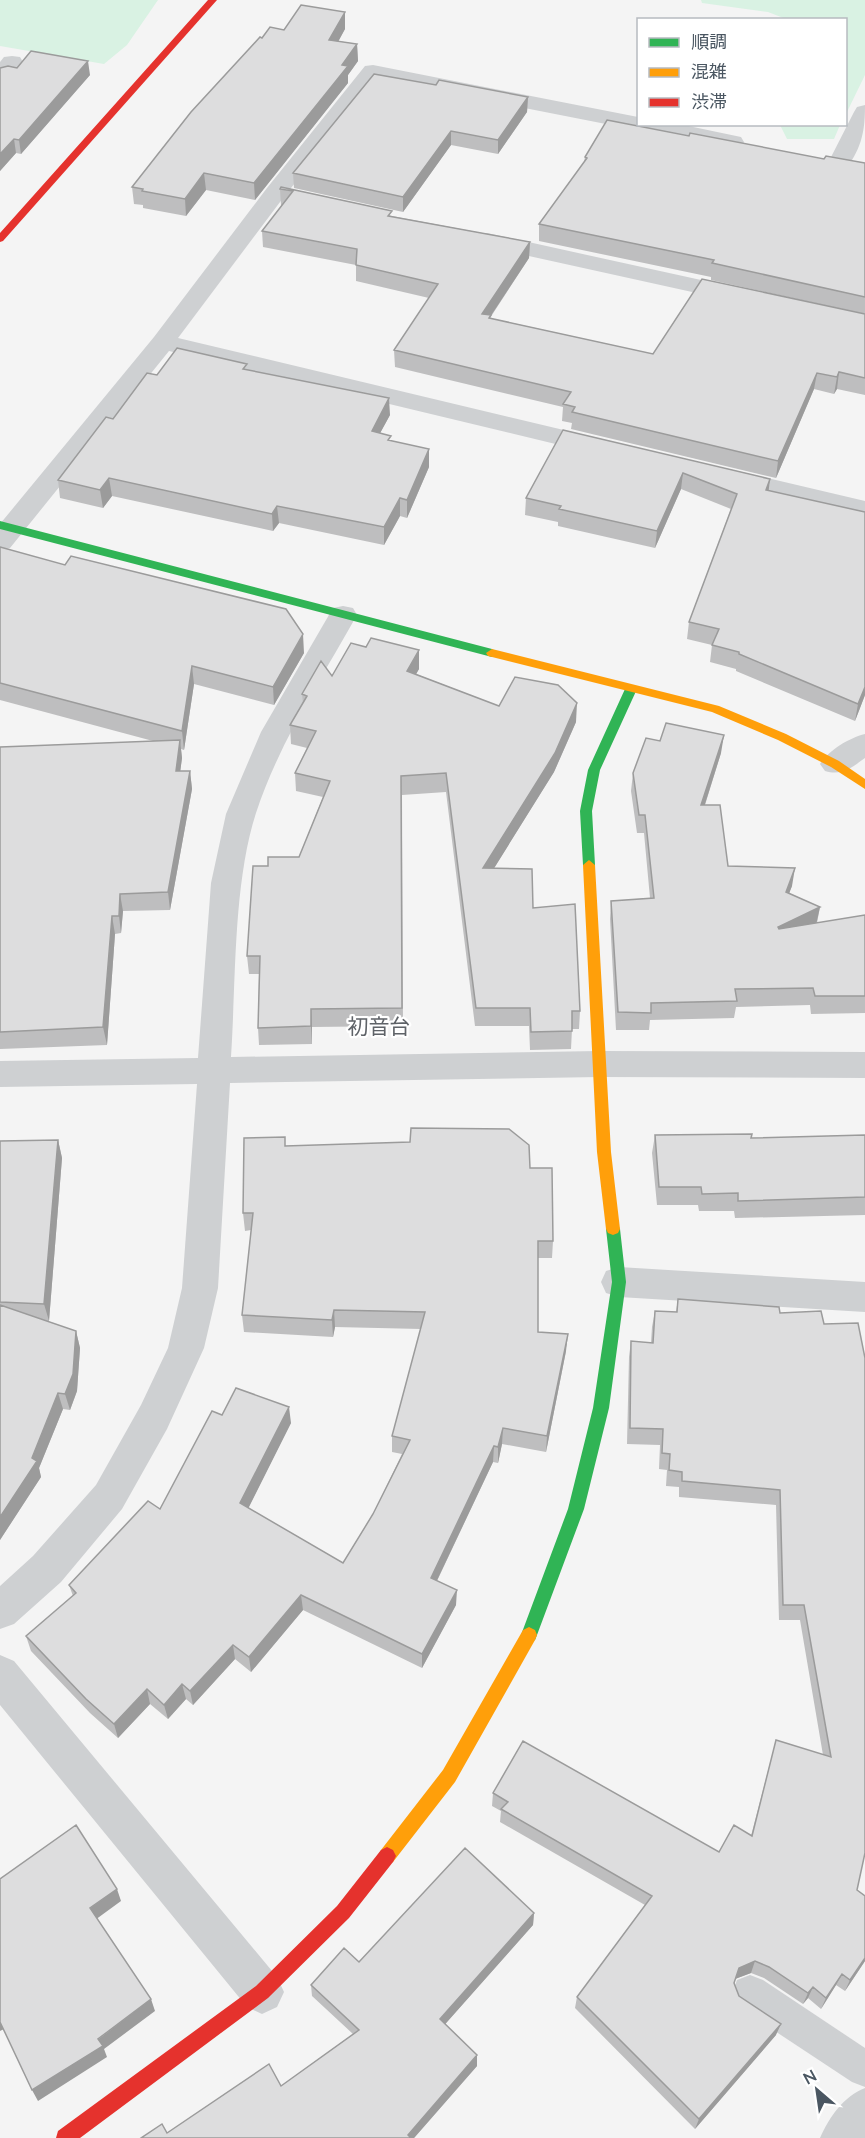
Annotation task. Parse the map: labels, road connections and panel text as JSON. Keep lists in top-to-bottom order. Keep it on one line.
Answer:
{"districts":["初音台"],"legend":["順調","混雑","渋滞"],"north":"top left"}
